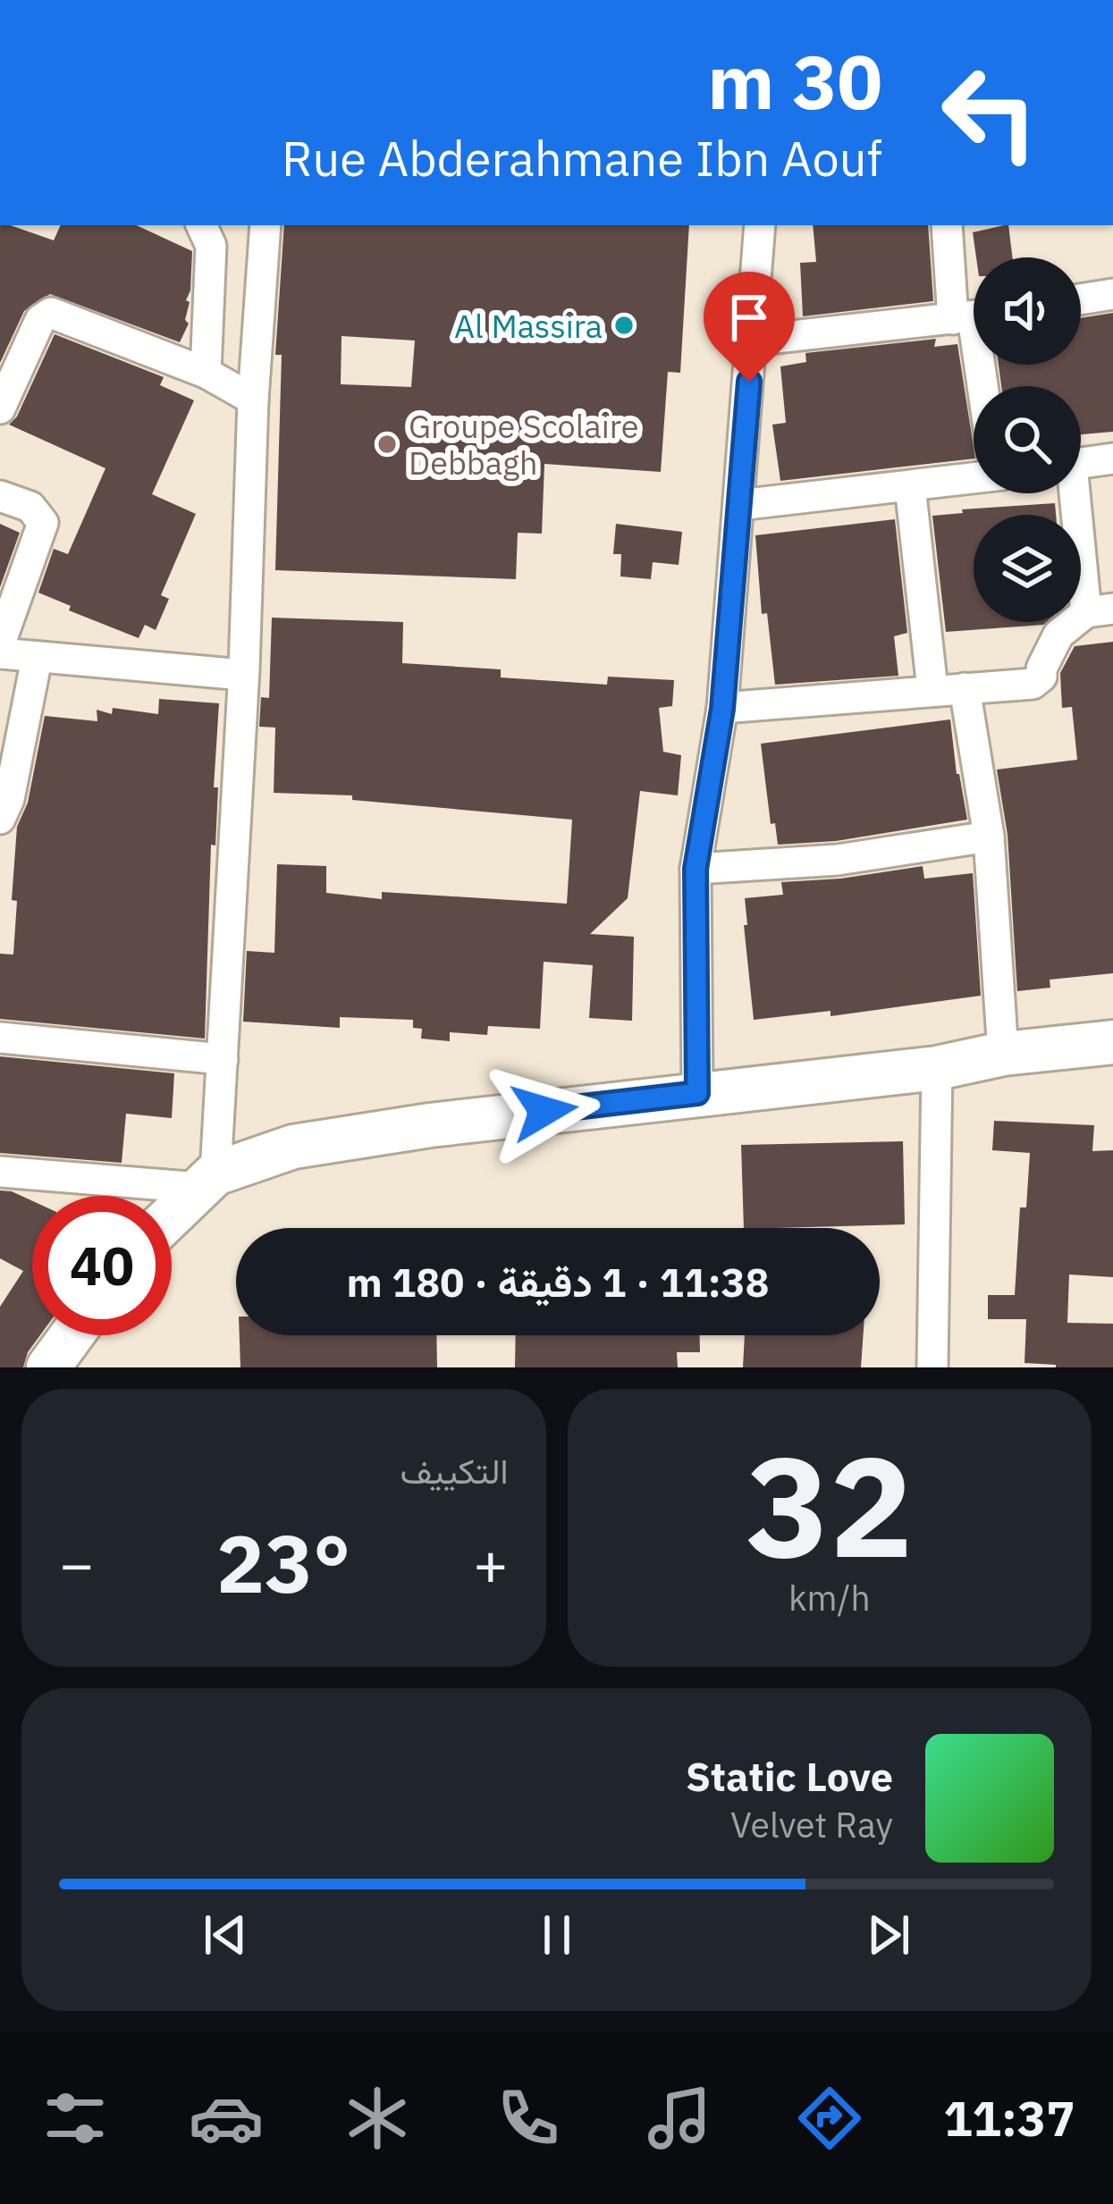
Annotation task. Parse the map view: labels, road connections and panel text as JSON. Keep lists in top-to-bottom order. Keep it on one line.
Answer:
{"places":["Al Massira","Groupe Scolaire Debbagh"],"page":{"turn":["30 m","Rue Abderahmane Ibn Aouf"],"limit":"40","trip":"11:38 · 1 دقيقة · 180 m","tile":[["32","km/h"],"التكييف"],"heat":["−","23°","+"],"song":["Static Love","Velvet Ray"],"tabs":"11:37"}}
